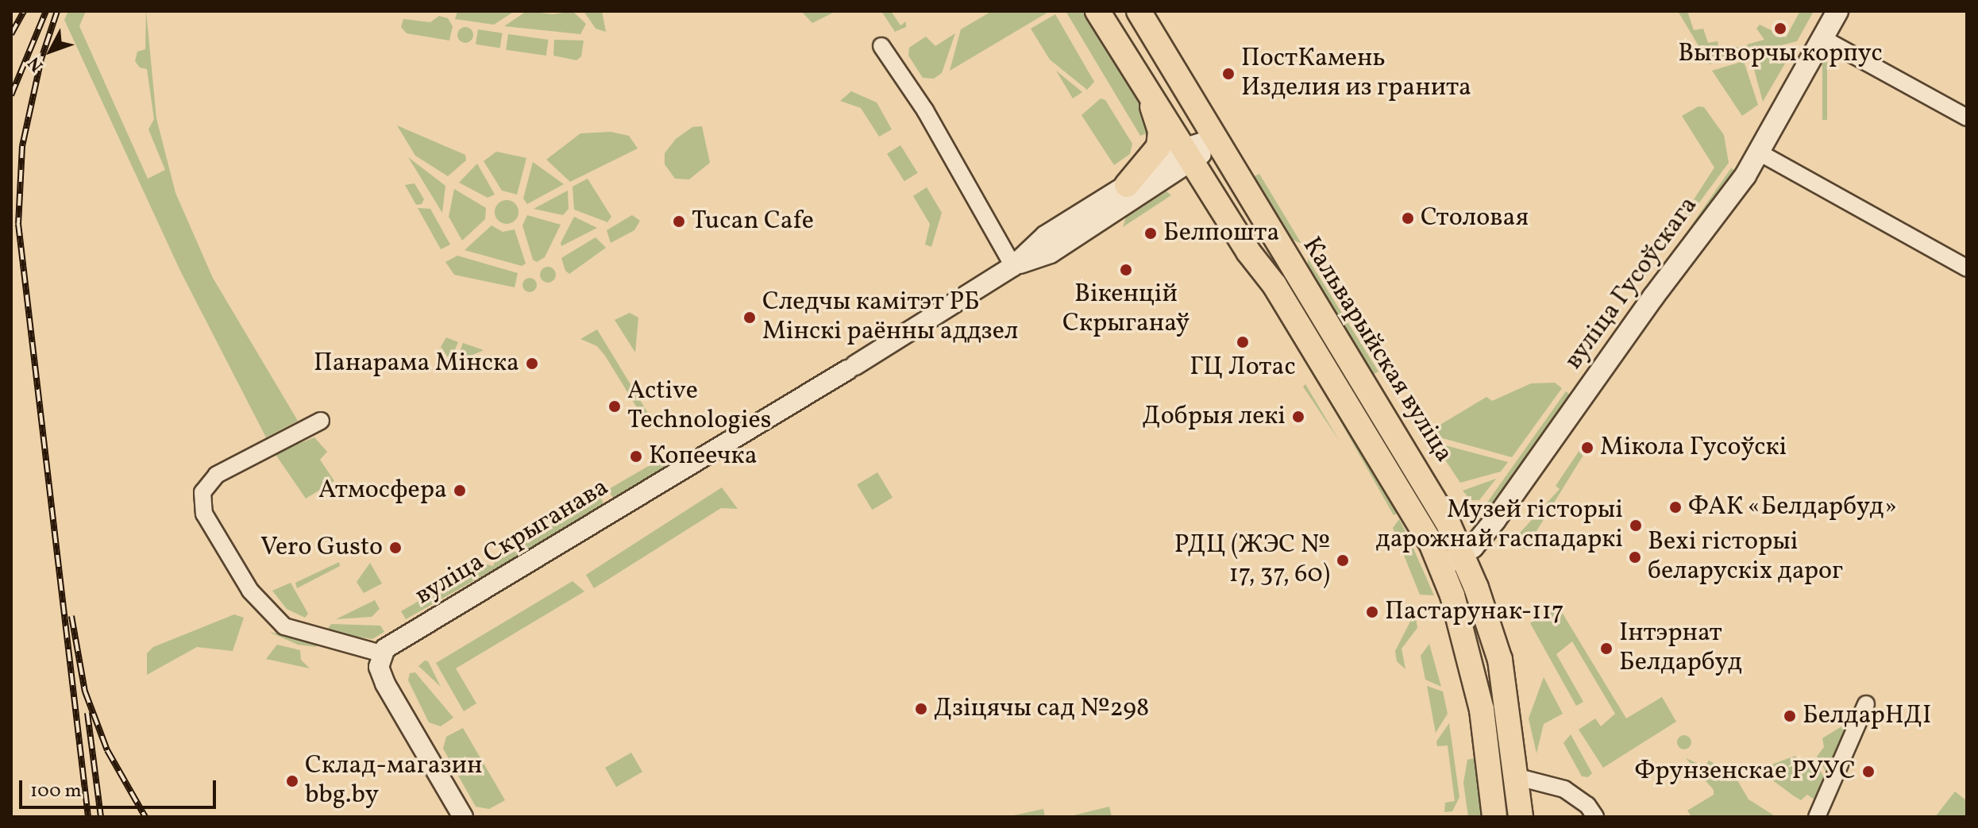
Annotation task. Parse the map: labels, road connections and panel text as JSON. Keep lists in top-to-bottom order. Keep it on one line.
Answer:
{"streets":{"main road":["вуліца Гусоўскага","Кальварыйская вуліца"],"street":["вуліца Скрыганава"]},"crossings":[["вуліца Гусоўскага","Кальварыйская вуліца"],["Кальварыйская вуліца","вуліца Скрыганава"]],"places":["Вытворчы корпус","ПостКамень Изделия из гранита","Столовая","Tucan Cafe","Белпошта","Вікенцій Скрыганаў","Следчы камітэт РБ Мінскі раённы аддзел","ГЦ Лотас","Панарама Мінска","Active Technologies","Добрыя лекі","Мікола Гусоўскі","Копеечка","Атмосфера","ФАК «Белдарбуд»","Музей гісторыі дарожнай гаспадаркі","Vero Gusto","Вехі гісторыі беларускіх дарог","РДЦ (ЖЭС № 17, 37, 60)","Пастарунак-117","Інтэрнат Белдарбуд","Дзіцячы сад №298","БелдарНДI","Фрунзенскае РУУС","Склад-магазин bbg.by"],"scale_bar":"100 m","north":"bottom left"}
